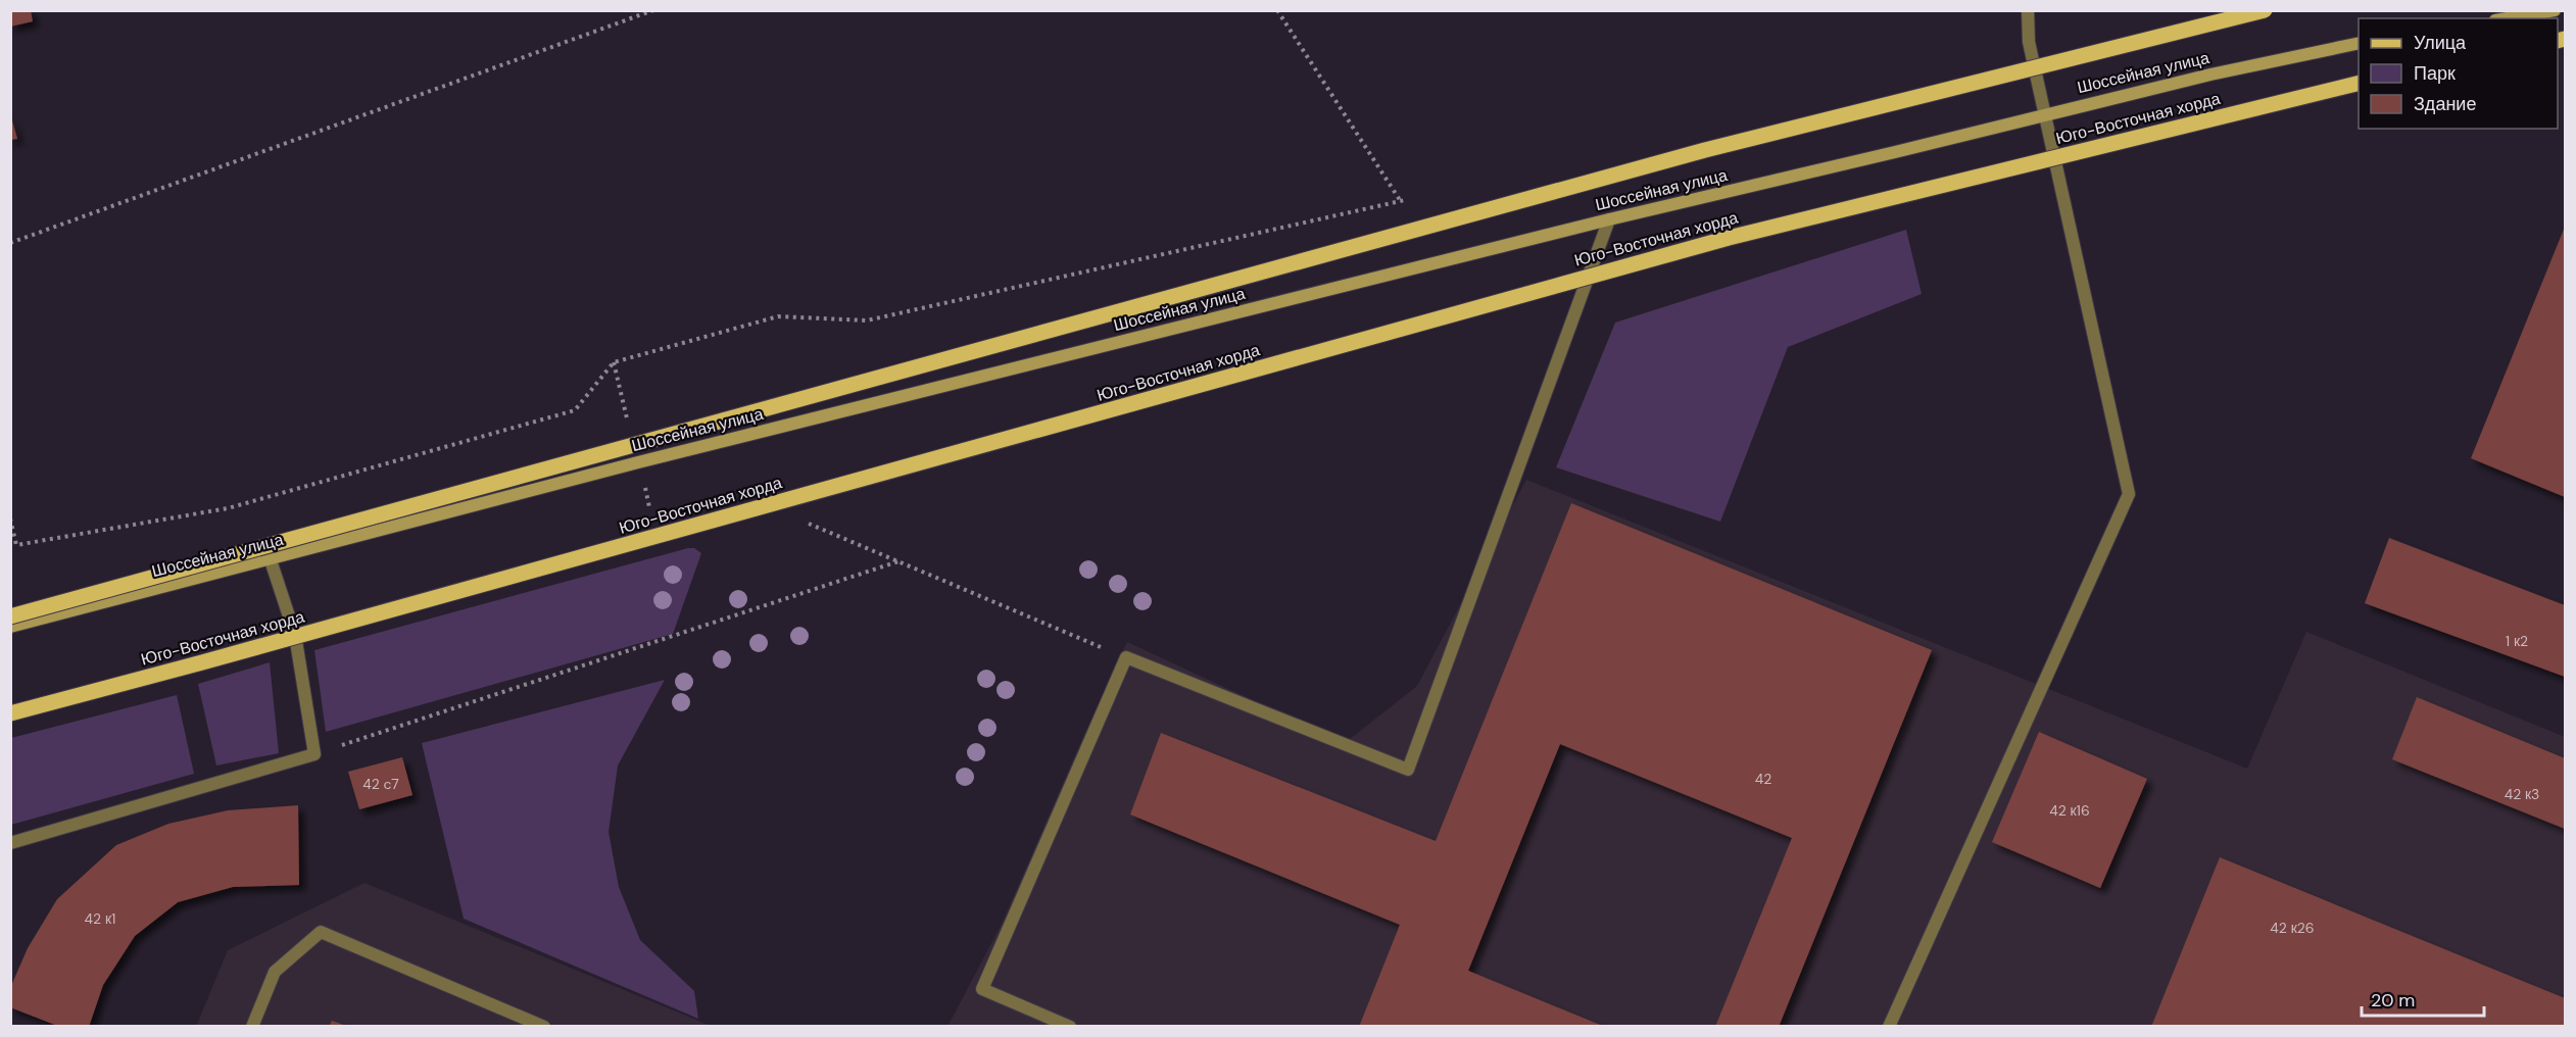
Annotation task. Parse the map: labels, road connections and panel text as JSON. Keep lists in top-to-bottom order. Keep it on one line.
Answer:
{"streets":{"main road":["Шоссейная улица","Юго-Восточная хорда"]},"house_numbers":["1 к2","42","42 c7","42 к3","42 к16","42 к1","42 к26"],"legend":["Улица","Парк","Здание"],"scale_bar":"20 m"}
